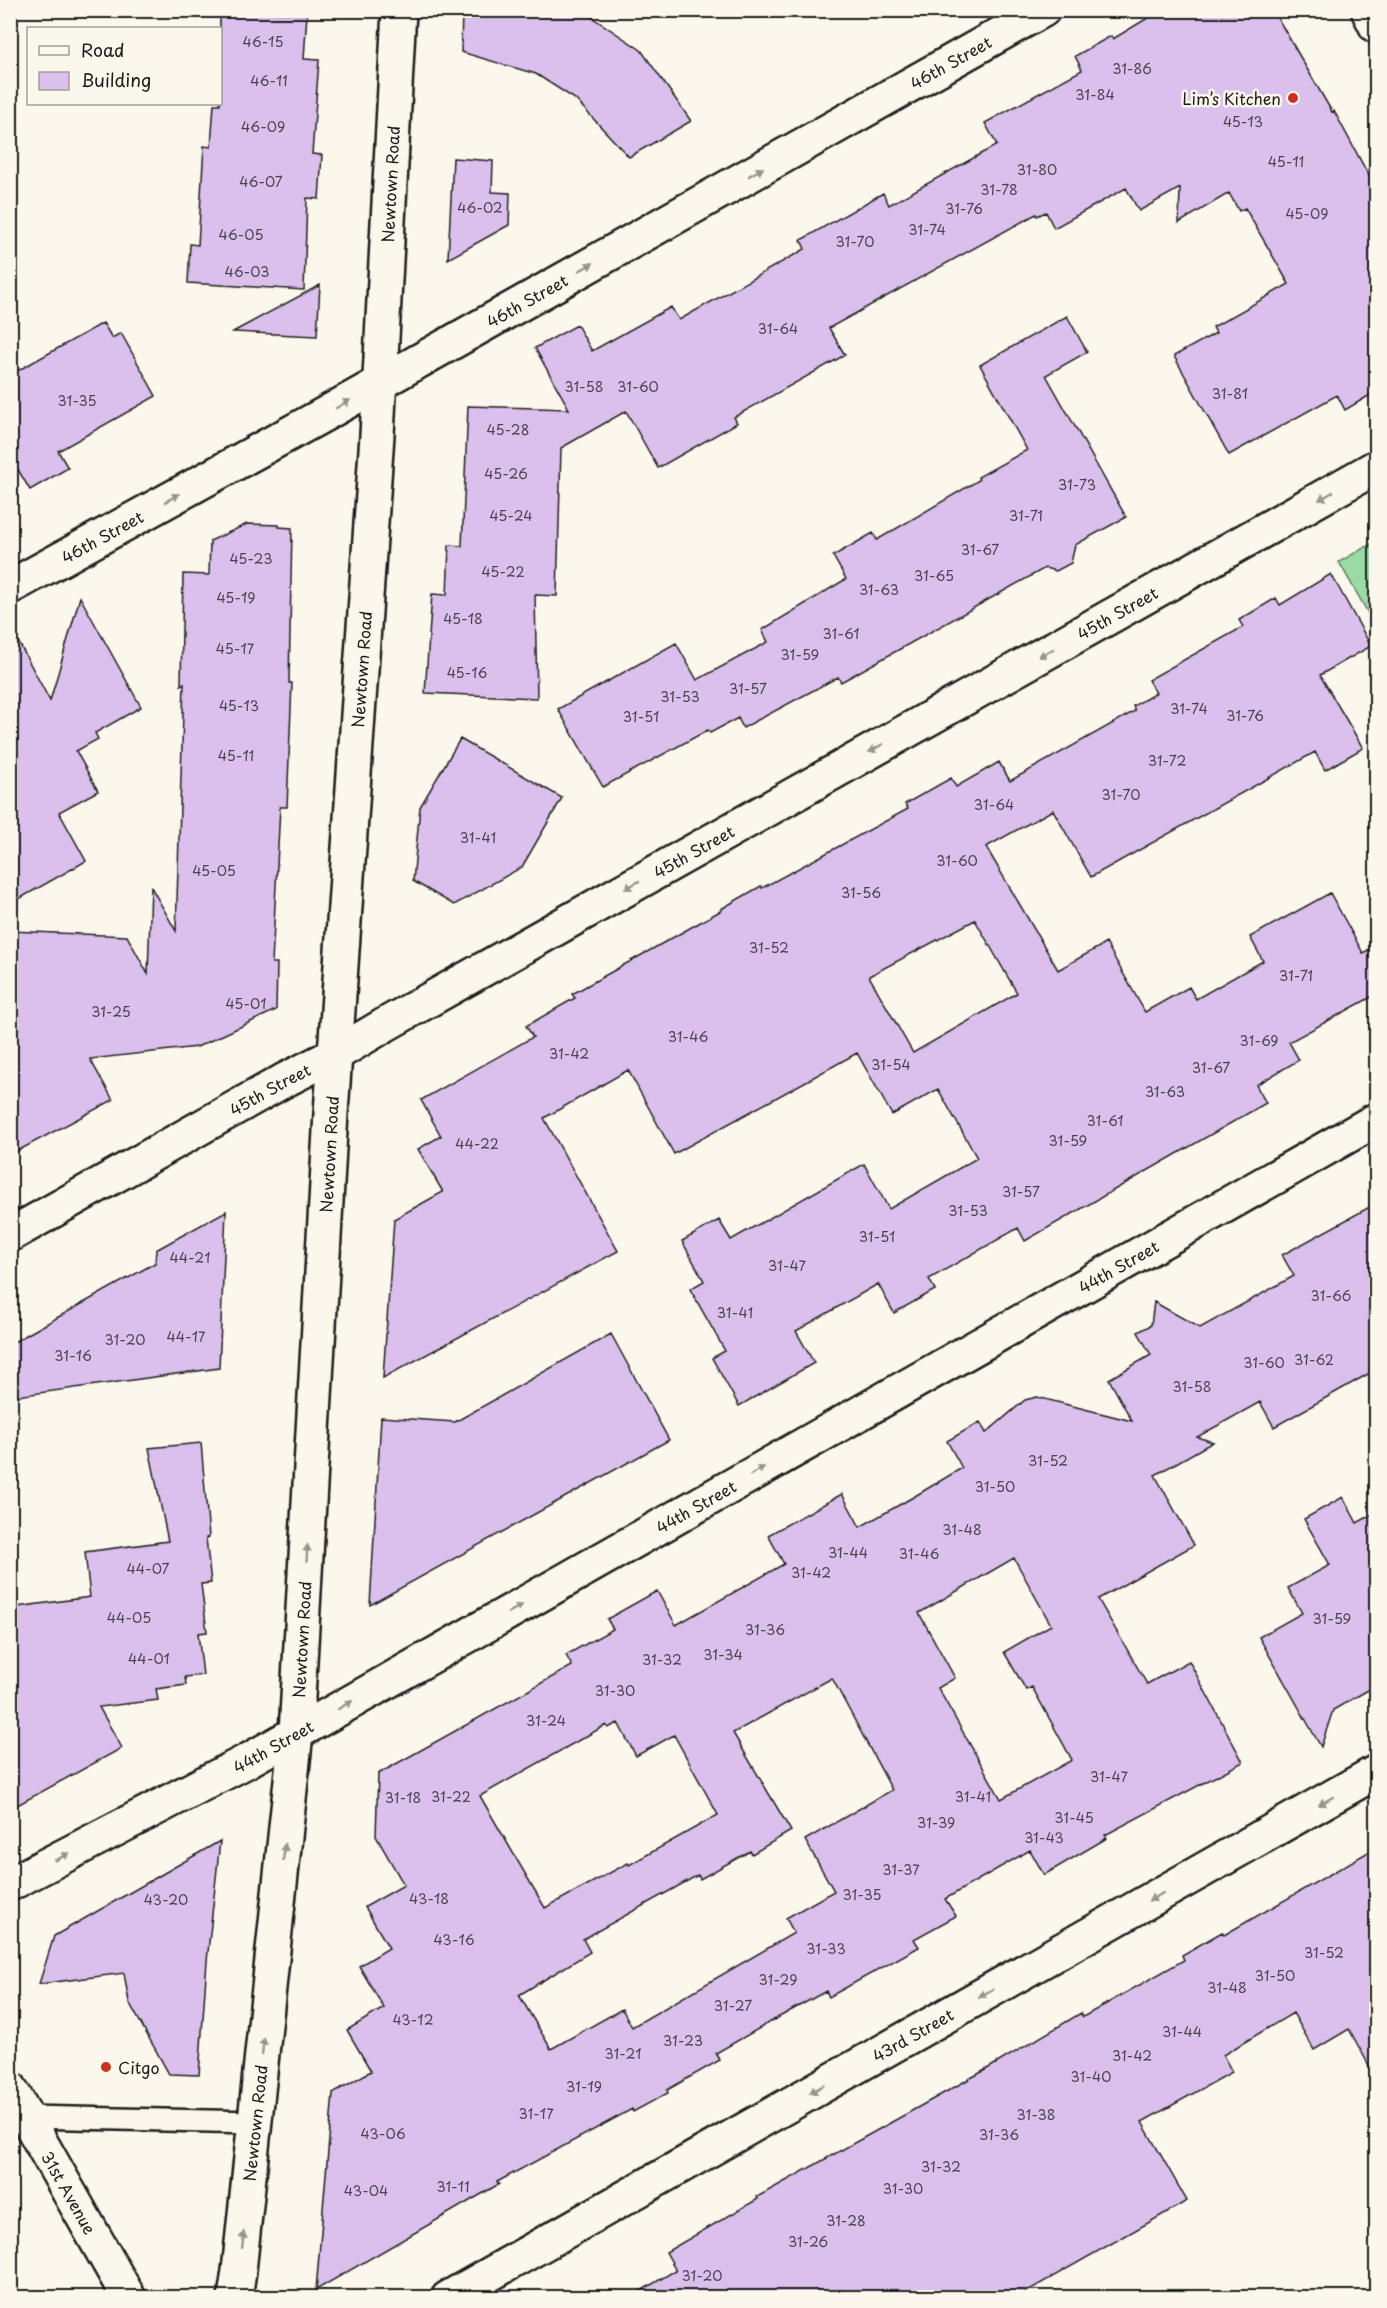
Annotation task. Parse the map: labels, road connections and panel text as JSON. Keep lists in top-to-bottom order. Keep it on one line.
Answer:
{"streets":{"street":["46th Street","Newtown Road","45th Street","44th Street","43rd Street","31st Avenue"]},"crossings":[["46th Street","Newtown Road"],["Newtown Road","45th Street"],["Newtown Road","44th Street"]],"one_way":["46th Street","Newtown Road","45th Street","44th Street","43rd Street"],"places":["Lim’s Kitchen","Citgo"],"house_numbers":["46-15","31-86","46-11","31-84","45-13","46-09","45-11","31-80","46-07","31-78","46-02","31-76","45-09","31-74","46-05","31-70","46-03","31-64","31-58","31-60","31-81","31-35","45-28","45-26","31-73","45-24","31-71","31-67","45-23","45-22","31-65","31-63","45-19","45-18","31-61","45-17","31-59","45-16","31-57","31-53","45-13","31-74","31-76","31-51","45-11","31-72","31-70","31-64","31-41","31-60","45-05","31-56","31-52","31-71","45-01","31-25","31-46","31-69","31-42","31-54","31-67","31-63","31-61","31-59","44-22","31-57","31-53","31-51","44-21","31-47","31-66","31-41","44-17","31-20","31-16","31-62","31-60","31-58","31-52","31-50","31-48","31-44","31-46","44-07","31-42","44-05","31-59","31-36","31-34","44-01","31-32","31-30","31-24","31-47","31-22","31-41","31-18","31-45","31-39","31-43","31-37","31-35","43-18","43-20","43-16","31-33","31-52","31-50","31-29","31-48","31-27","43-12","31-44","31-23","31-21","31-42","31-40","31-19","31-17","31-38","43-06","31-36","31-32","31-11","31-30","43-04","31-28","31-26","31-20"],"legend":["Road","Building"]}
